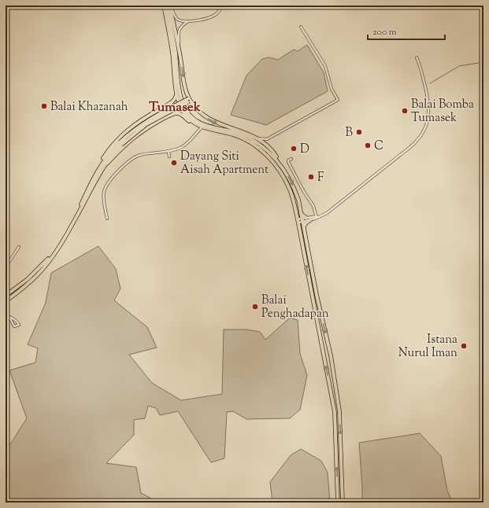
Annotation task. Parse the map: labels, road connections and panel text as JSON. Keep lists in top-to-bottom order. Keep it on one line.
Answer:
{"districts":["Tumasek"],"places":["Balai Khazanah","Balai Bomba Tumasek","B","C","D","Dayang Siti Aisah Apartment","F","Balai Penghadapan","Istana Nurul Iman"],"scale_bar":"200 m"}
